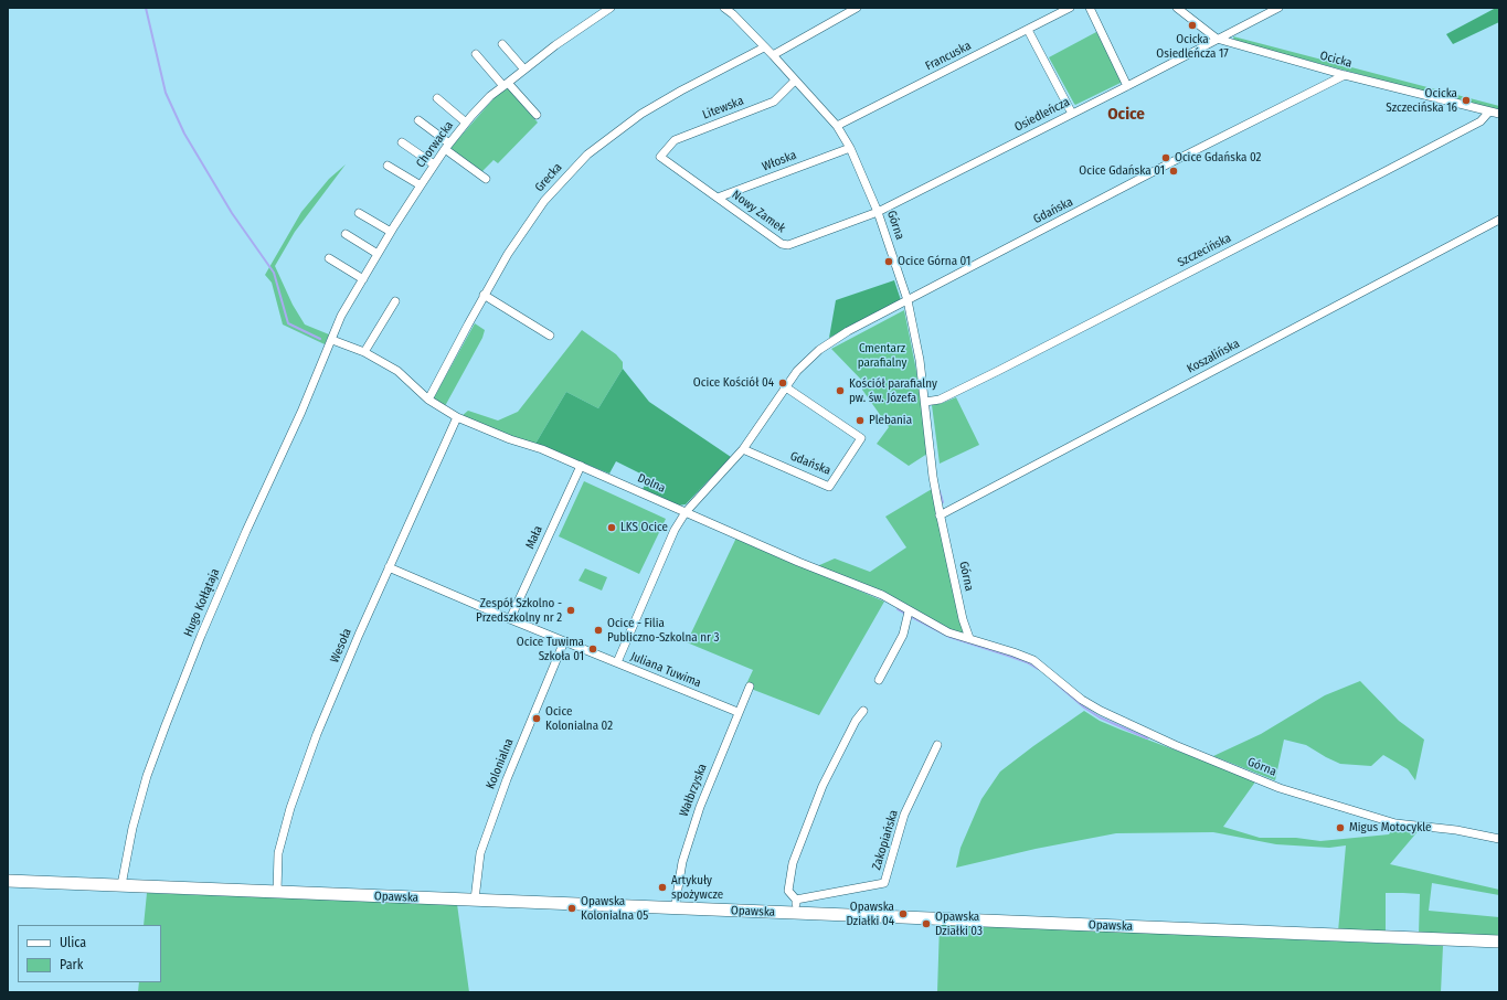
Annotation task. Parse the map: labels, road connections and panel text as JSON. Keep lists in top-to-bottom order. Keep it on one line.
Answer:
{"streets":{"main road":["Opawska"],"street":["Francuska","Ocicka","Litewska","Osiedleńcza","Chorwacka","Włoska","Grecka","Gdańska","Nowy Zamek","Górna","Szczecińska","Koszalińska","Dolna","Mała","Hugo Kołłątaja","Wesoła","Juliana Tuwima","Kolonialna","Wałbrzyska","Zakopiańska"]},"crossings":[["Francuska","Górna"],["Ocicka","Osiedleńcza"],["Ocicka","Gdańska"],["Ocicka","Szczecińska"],["Litewska","Nowy Zamek"],["Litewska","Górna"],["Osiedleńcza","Nowy Zamek"],["Osiedleńcza","Górna"],["Chorwacka","Dolna"],["Chorwacka","Hugo Kołłątaja"],["Włoska","Nowy Zamek"],["Włoska","Górna"],["Grecka","Górna"],["Grecka","Dolna"],["Gdańska","Górna"],["Gdańska","Dolna"],["Gdańska","Juliana Tuwima"],["Nowy Zamek","Górna"],["Górna","Szczecińska"],["Górna","Koszalińska"],["Górna","Dolna"],["Dolna","Mała"],["Dolna","Hugo Kołłątaja"],["Dolna","Wesoła"],["Mała","Juliana Tuwima"],["Hugo Kołłątaja","Opawska"],["Wesoła","Juliana Tuwima"],["Wesoła","Opawska"],["Juliana Tuwima","Kolonialna"],["Juliana Tuwima","Wałbrzyska"],["Kolonialna","Opawska"],["Wałbrzyska","Opawska"]],"districts":["Ocice"],"parks":["Cmentarz parafialny"],"places":["Ocicka Osiedleńcza 17","Ocicka Szczecińska 16","Ocice Gdańska 02","Ocice Gdańska 01","Ocice Górna 01","Ocice Kościół 04","Kościół parafialny pw. św. Józefa","Plebania","LKS Ocice","Zespół Szkolno - Przedszkolny nr 2","Ocice - Filia Publiczno-Szkolna nr 3","Ocice Tuwima Szkoła 01","Ocice Kolonialna 02","Migus Motocykle","Artykuły spożywcze","Opawska Kolonialna 05","Opawska Działki 04","Opawska Działki 03"],"legend":["Ulica","Park"]}
